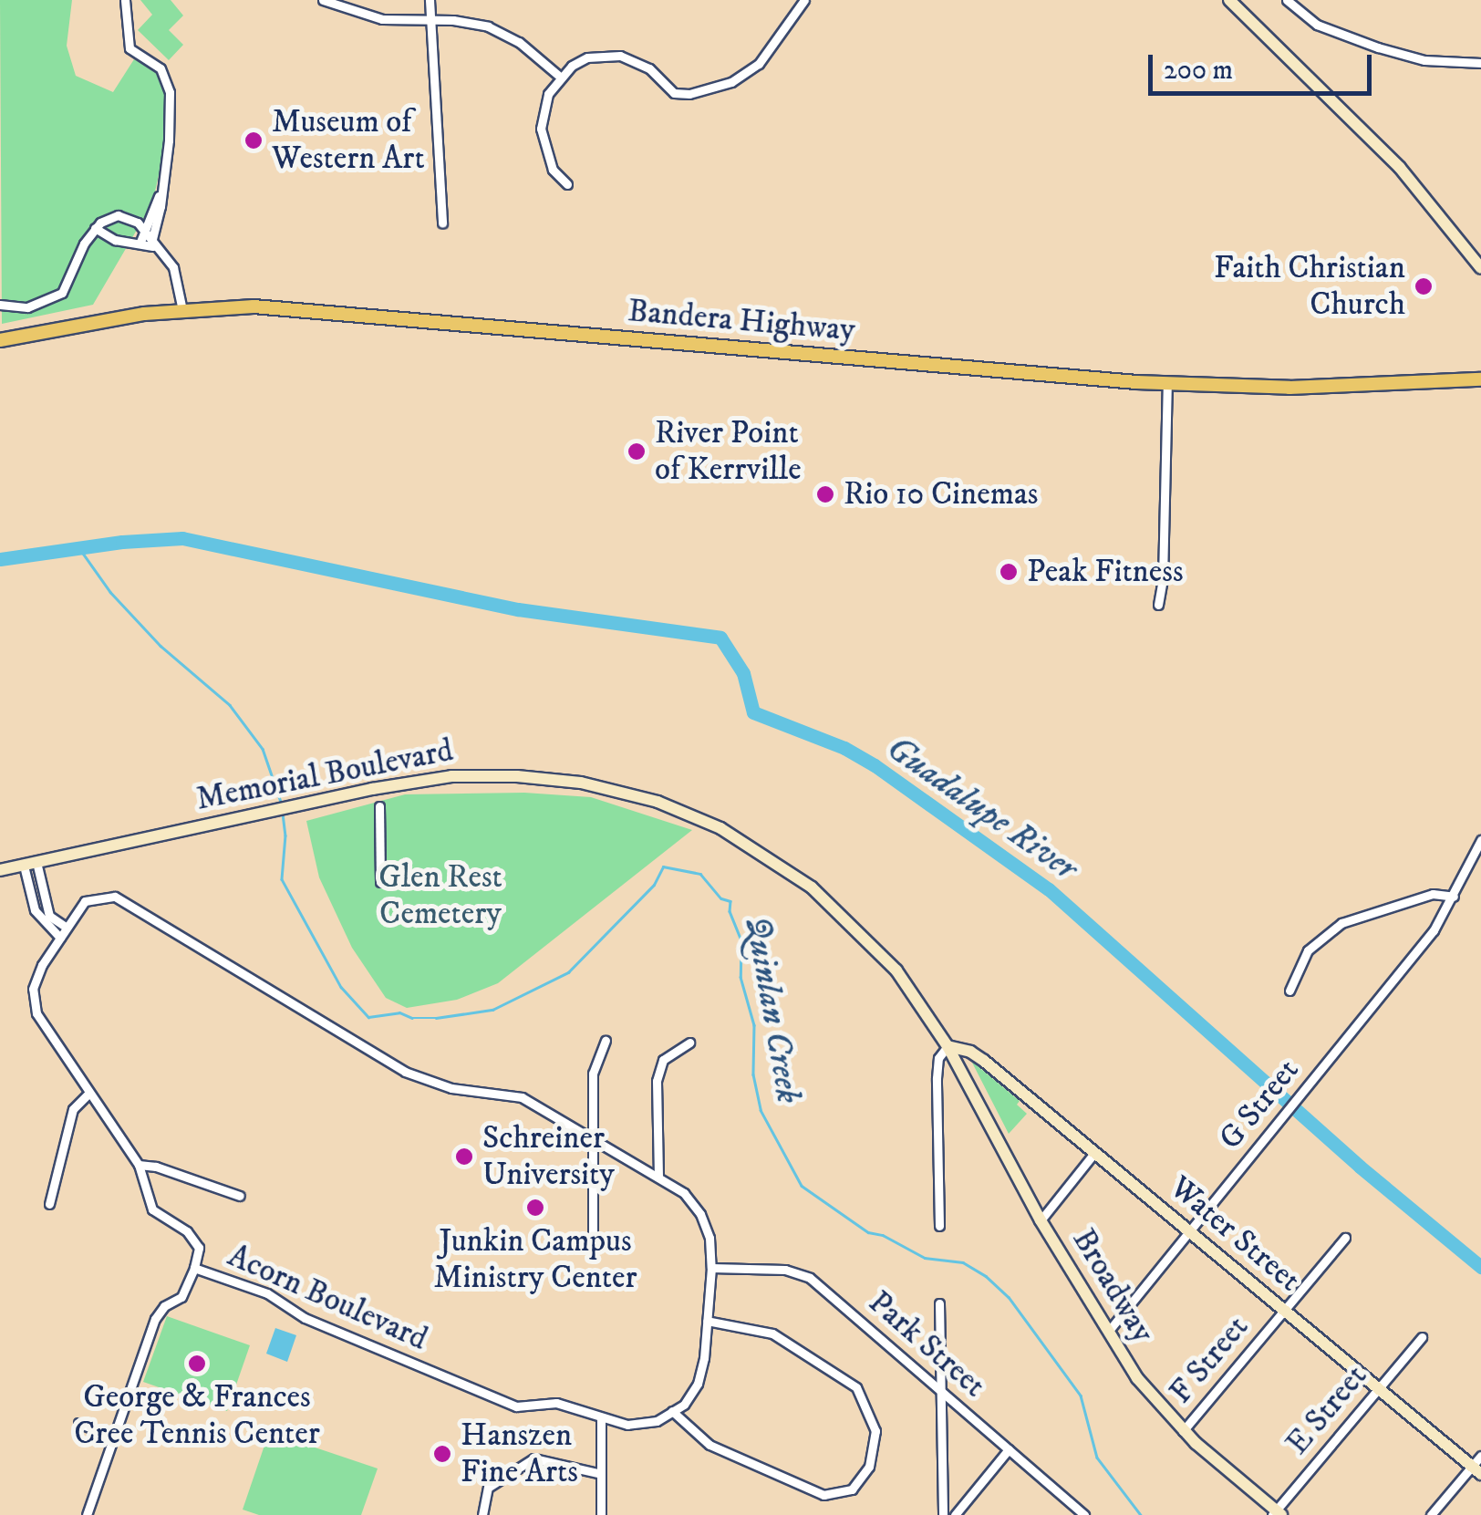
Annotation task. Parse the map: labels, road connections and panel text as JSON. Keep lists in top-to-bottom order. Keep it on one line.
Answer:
{"streets":{"main road":["Bandera Highway","Memorial Boulevard","Water Street","Broadway"],"street":["G Street","Acorn Boulevard","Park Street","F Street","E Street"]},"crossings":[["Memorial Boulevard","Water Street"],["Memorial Boulevard","Broadway"],["G Street","Water Street"],["G Street","Broadway"],["Water Street","Broadway"],["Water Street","F Street"],["Water Street","E Street"],["Broadway","F Street"],["Broadway","E Street"],["Acorn Boulevard","Park Street"]],"water":["Guadalupe River","Quinlan Creek"],"parks":["Glen Rest Cemetery"],"places":["Museum of Western Art","Faith Christian Church","River Point of Kerrville","Rio 10 Cinemas","Peak Fitness","Schreiner University","Junkin Campus Ministry Center","George & Frances Cree Tennis Center","Hanszen Fine Arts"],"scale_bar":"200 m"}
